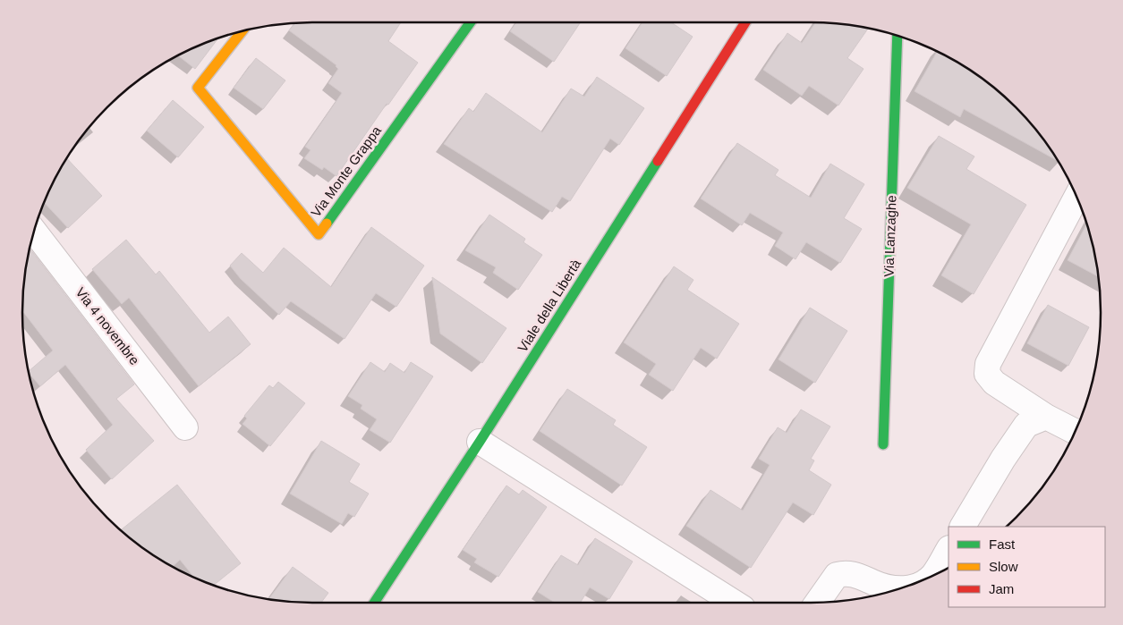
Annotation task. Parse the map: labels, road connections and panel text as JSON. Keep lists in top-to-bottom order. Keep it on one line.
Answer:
{"streets":{"street":["Via Monte Grappa","Via Lanzaghe","Viale della Libertà","Via 4 novembre"]},"legend":["Fast","Slow","Jam"]}
